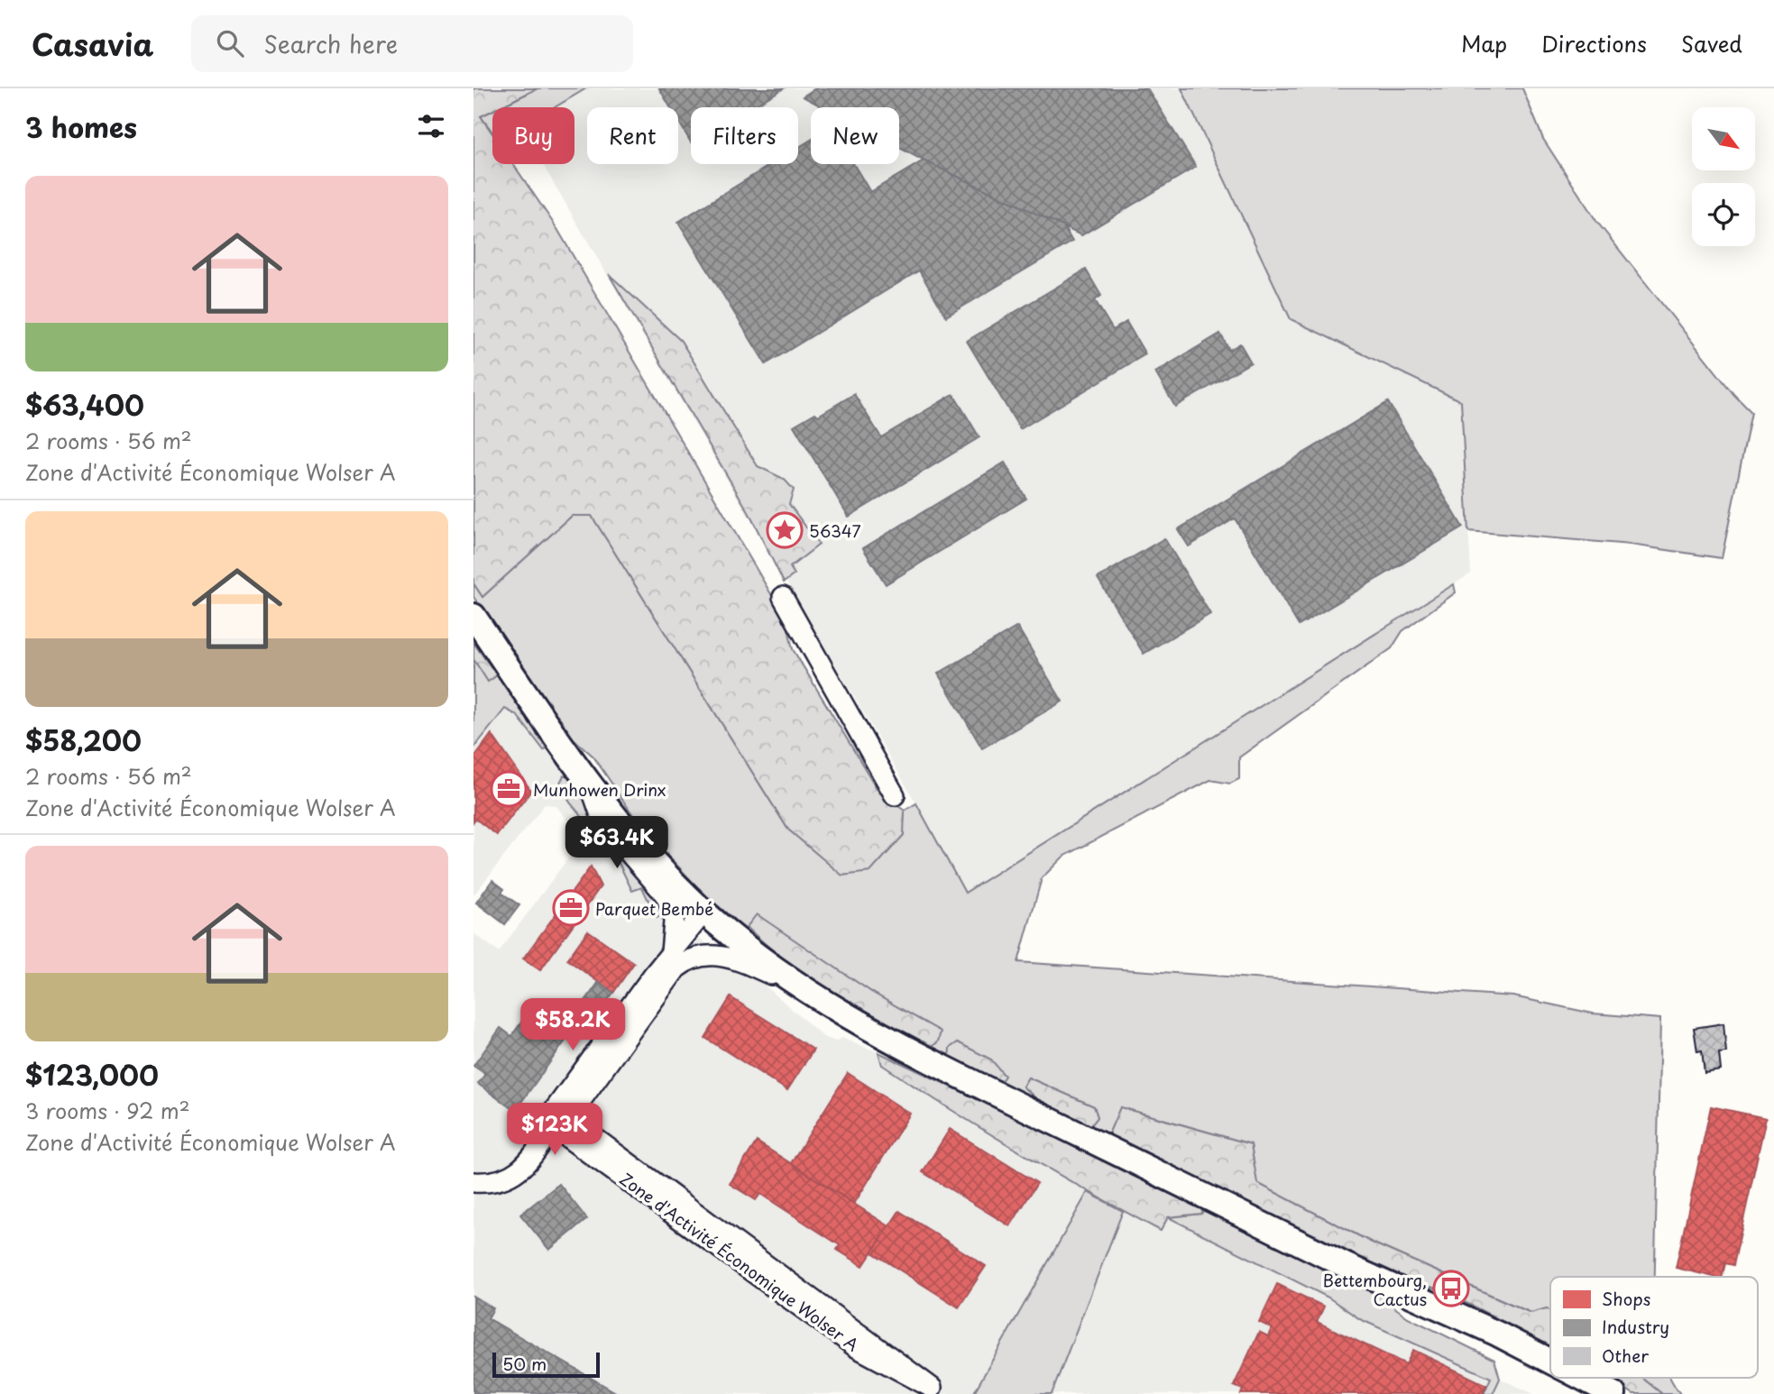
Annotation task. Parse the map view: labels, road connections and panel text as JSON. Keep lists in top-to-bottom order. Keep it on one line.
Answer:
{"streets":{"street":["Zone d'Activité Économique Wolser A"]},"places":{"place":["56347"],"office":["Munhowen Drinx","Parquet Bembé"],"bus stop":["Bettembourg, Cactus"]},"legend":["Shops","Industry","Other"],"scale_bar":"50 m","north":"bottom right","page":{"header":"Casavia","search":"Search here","nav":["Map","Directions","Saved"],"heading":"3 homes","chip":["Buy","Rent","Filters","New"],"list":[{"name":"$63,400","note":"2 rooms · 56 m² · Zone d'Activité Économique Wolser A"},{"name":"$58,200","note":"2 rooms · 56 m² · Zone d'Activité Économique Wolser A"},{"name":"$123,000","note":"3 rooms · 92 m² · Zone d'Activité Économique Wolser A"}],"price":["$63.4K","$58.2K","$123K"],"scale":"50 m"}}
